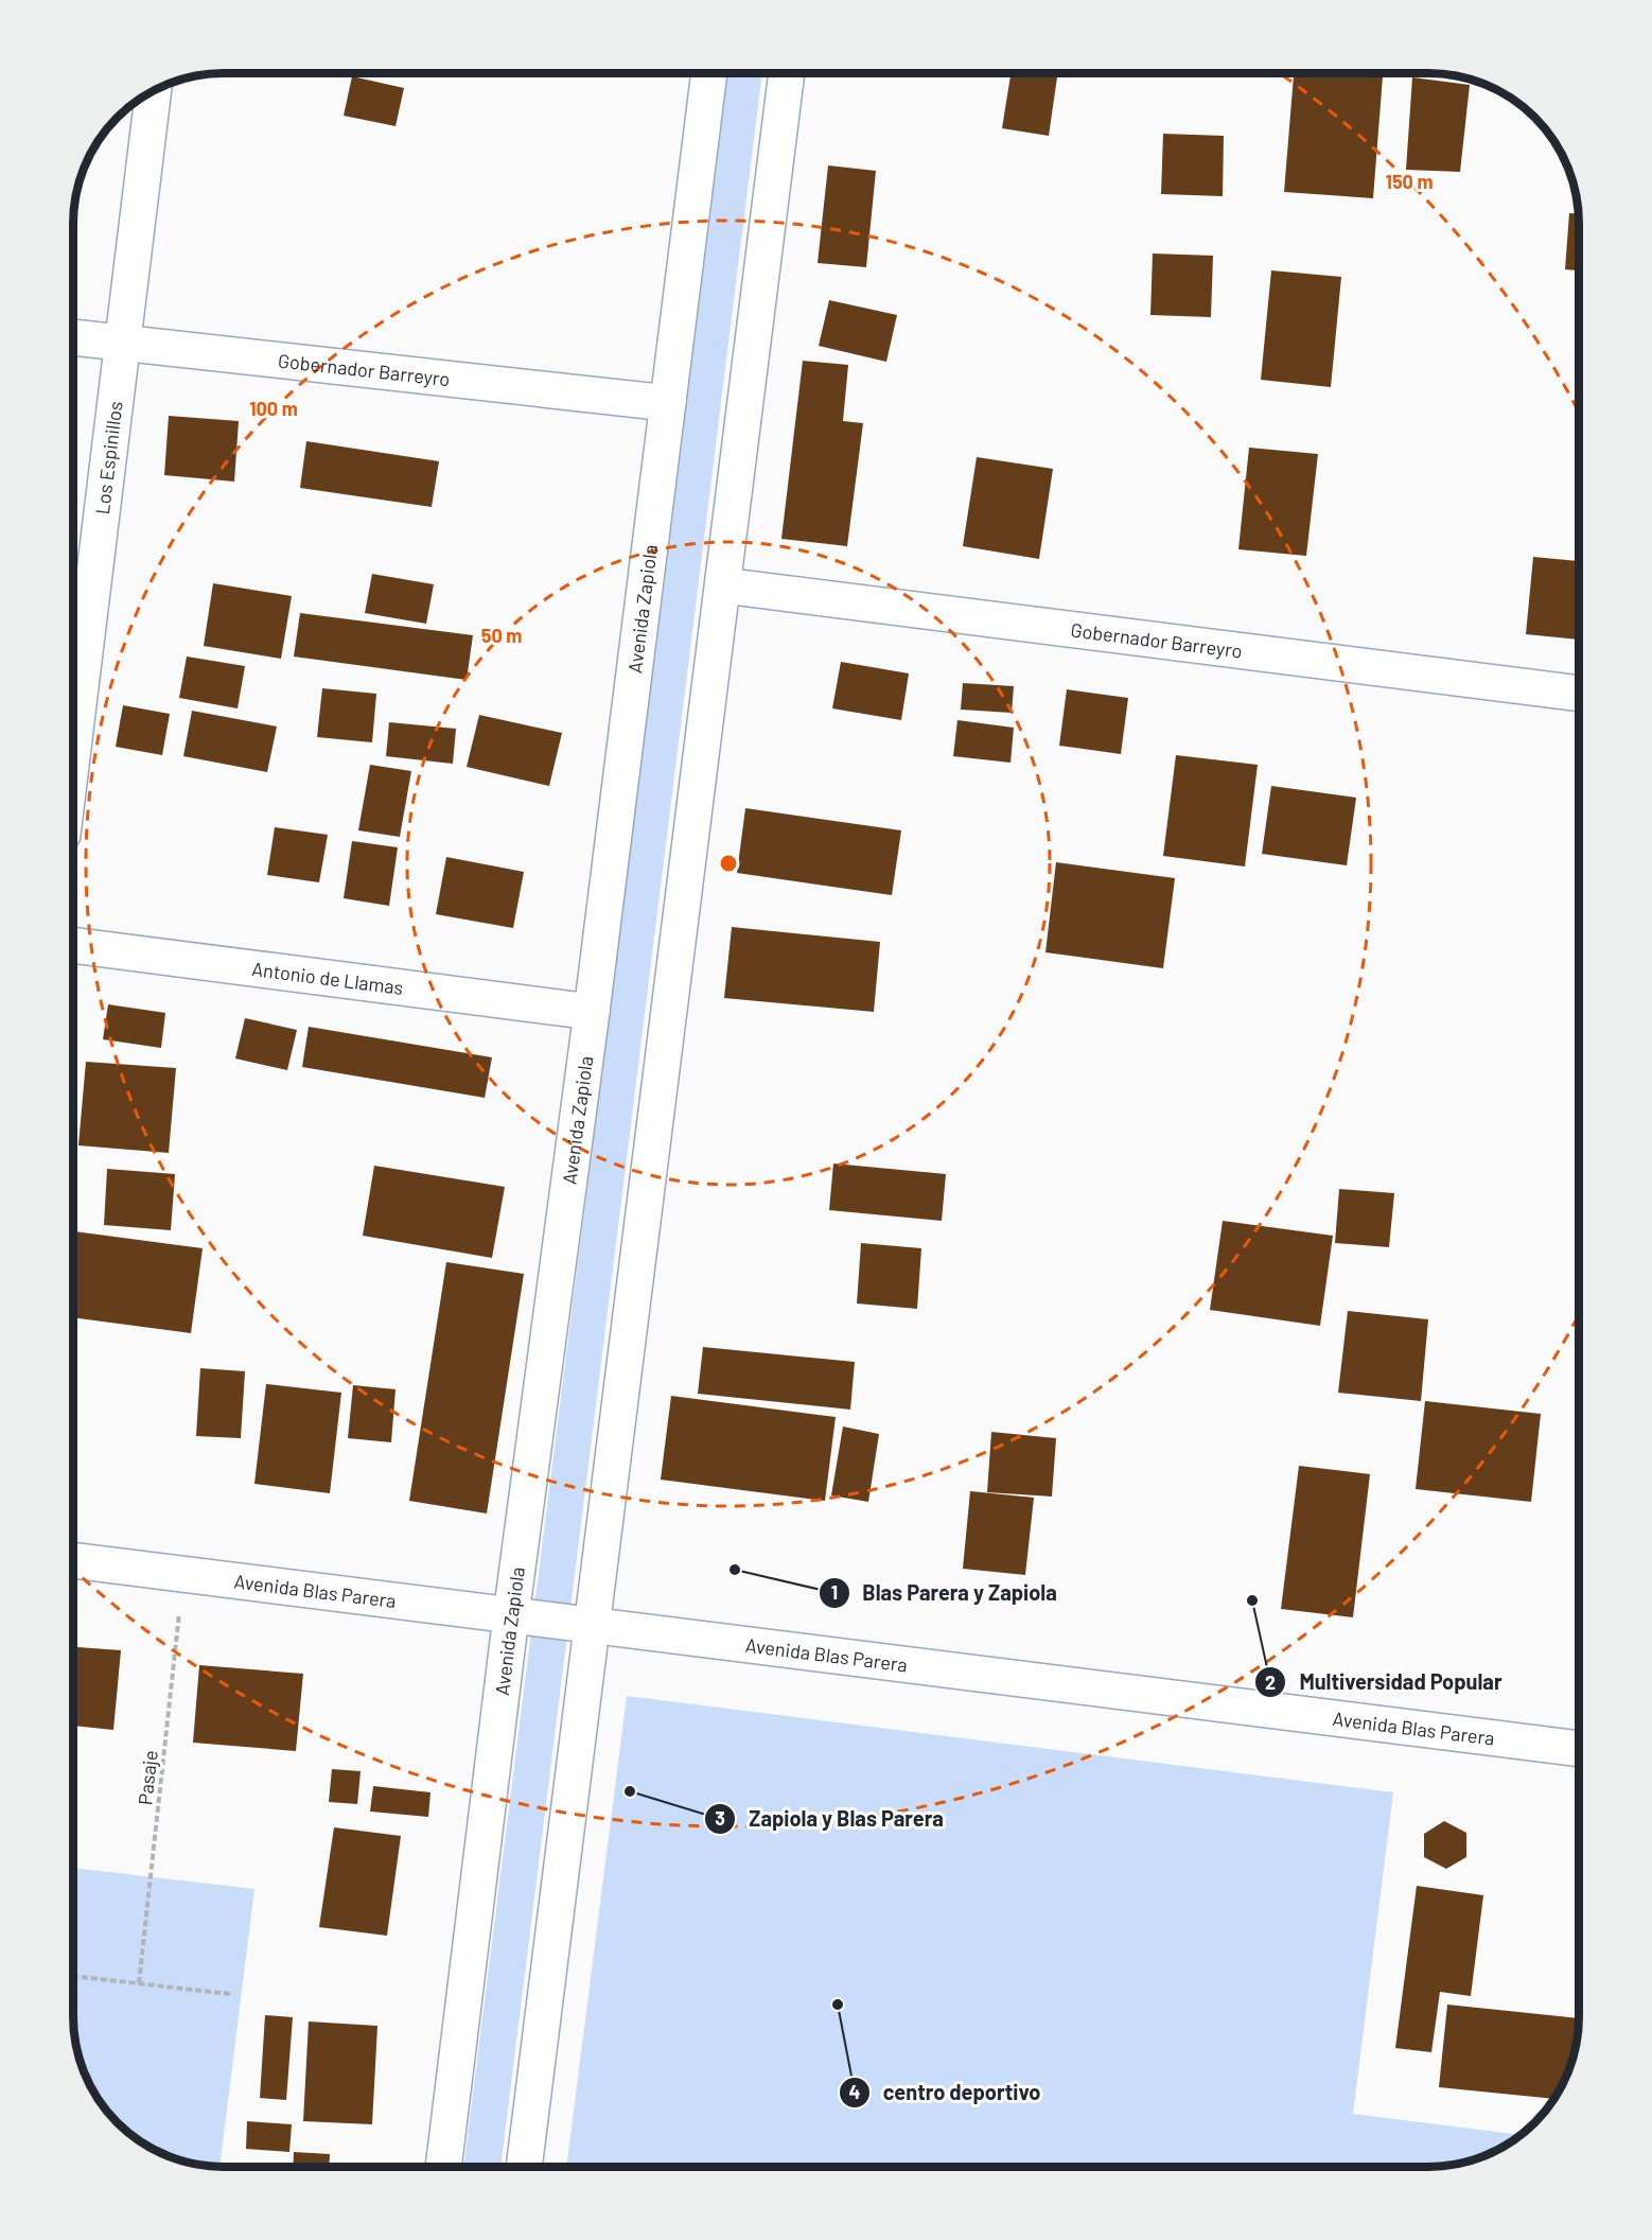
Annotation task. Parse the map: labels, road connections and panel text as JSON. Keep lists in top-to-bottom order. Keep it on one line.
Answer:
{"streets":{"main road":["Gobernador Barreyro","Los Espinillos","Avenida Zapiola","Antonio de Llamas","Avenida Blas Parera"],"path":["Pasaje"]},"crossings":[["Gobernador Barreyro","Los Espinillos"],["Gobernador Barreyro","Avenida Zapiola"],["Avenida Zapiola","Antonio de Llamas"],["Avenida Zapiola","Avenida Blas Parera"],["Avenida Blas Parera","Pasaje"]],"places":["Blas Parera y Zapiola","Multiversidad Popular","Zapiola y Blas Parera","centro deportivo"],"rings":["150 m","100 m","50 m"]}
